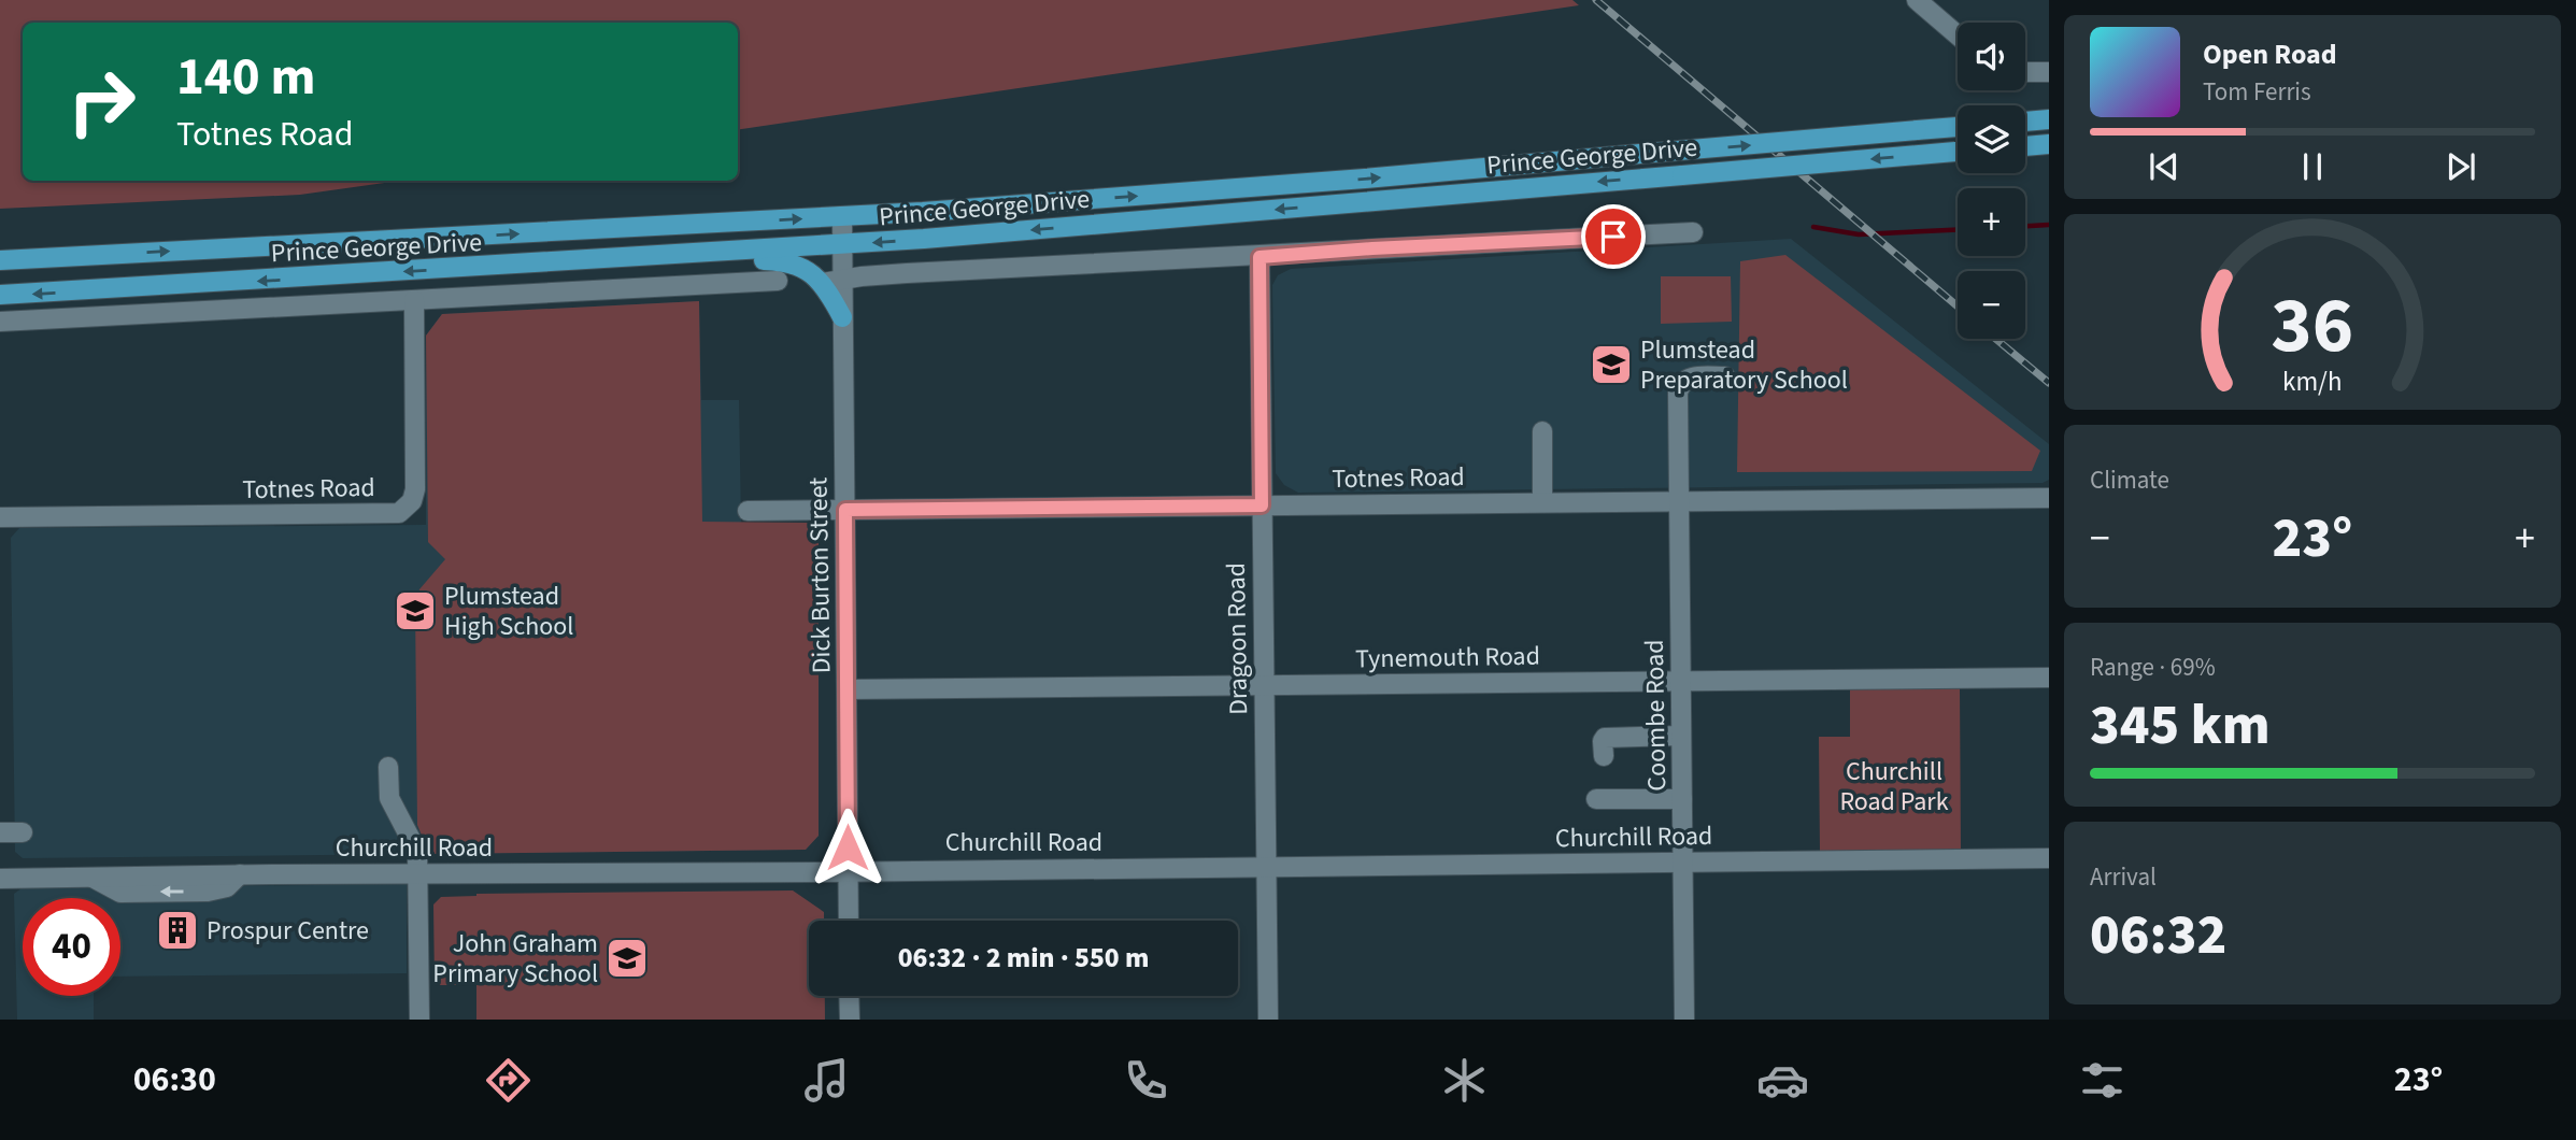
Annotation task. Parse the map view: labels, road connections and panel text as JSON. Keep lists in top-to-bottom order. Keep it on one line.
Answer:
{"streets":{"main road":["Prince George Drive"],"street":["Totnes Road","Dick Burton Street","Dragoon Road","Tynemouth Road","Coombe Road","Churchill Road"]},"crossings":[["Prince George Drive","Dick Burton Street"],["Totnes Road","Dick Burton Street"],["Totnes Road","Dragoon Road"],["Totnes Road","Coombe Road"],["Dick Burton Street","Tynemouth Road"],["Dick Burton Street","Churchill Road"],["Dragoon Road","Tynemouth Road"],["Dragoon Road","Churchill Road"],["Tynemouth Road","Coombe Road"],["Coombe Road","Churchill Road"]],"parks":["Churchill Road Park"],"places":{"school or university":["Plumstead Preparatory School","Plumstead High School","John Graham Primary School"],"building":["Prospur Centre"]},"page":{"map_buttons":["+","−"],"turn":["140 m","Totnes Road"],"song":["Open Road","Tom Ferris"],"tile":["Climate",["Range · 69%","345 km"],["Arrival","06:32"]],"heat":["−","23°","+"],"limit":"40","trip":"06:32 · 2 min · 550 m","tabs":["06:30","23°"],"gauge":["36","km/h"]}}
